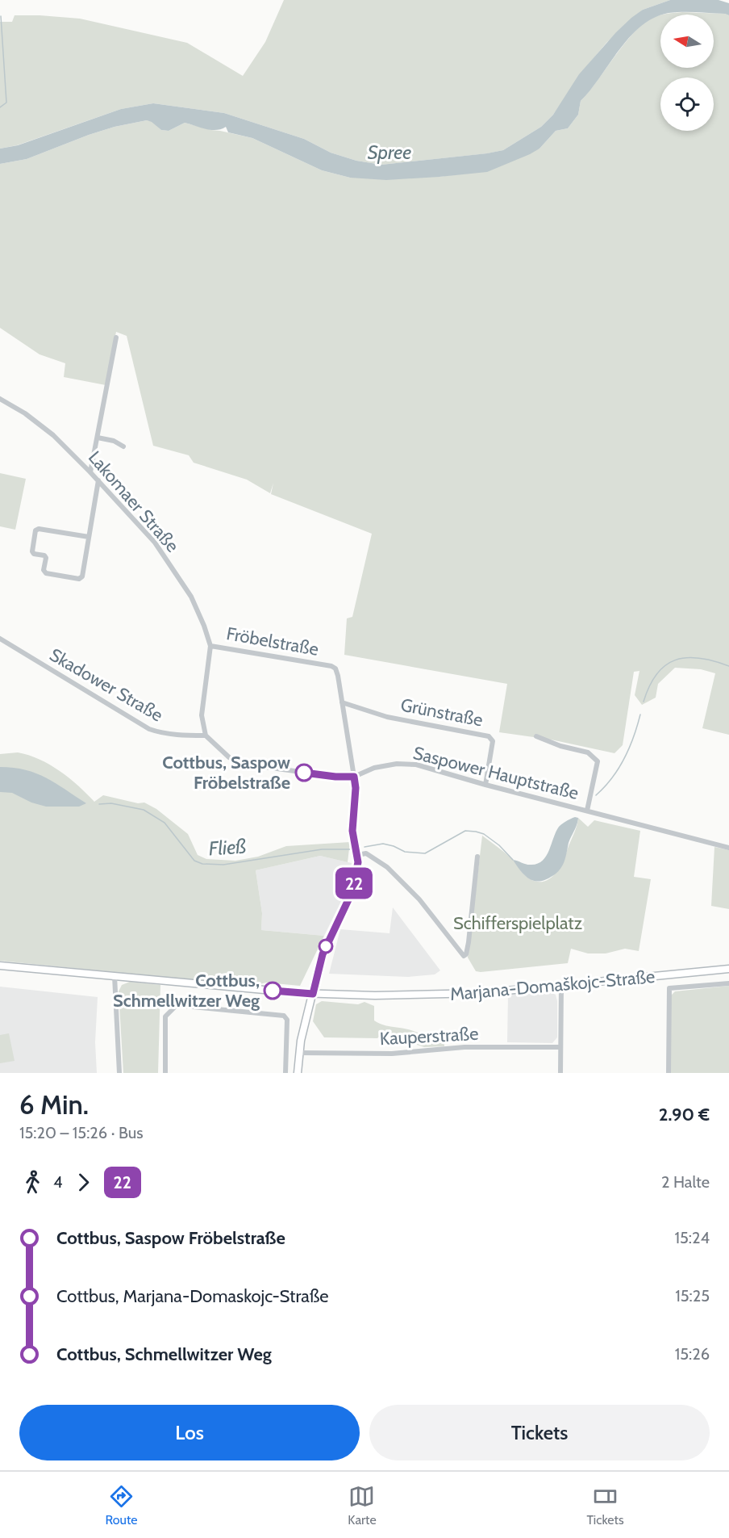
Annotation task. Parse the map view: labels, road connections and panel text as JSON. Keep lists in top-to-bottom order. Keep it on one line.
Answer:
{"streets":{"street":["Lakomaer Straße","Fröbelstraße","Skadower Straße","Grünstraße","Saspower Hauptstraße","Marjana-Domaškojc-Straße","Kauperstraße"]},"crossings":[["Lakomaer Straße","Fröbelstraße"],["Lakomaer Straße","Skadower Straße"],["Lakomaer Straße","Saspower Hauptstraße"],["Fröbelstraße","Grünstraße"],["Fröbelstraße","Saspower Hauptstraße"],["Skadower Straße","Saspower Hauptstraße"],["Grünstraße","Saspower Hauptstraße"]],"water":["Spree","Fließ"],"parks":["Schifferspielplatz"],"places":["Cottbus, Saspow Fröbelstraße","Cottbus, Schmellwitzer Weg"],"lines":["bus line 22"],"north":"left","page":{"on_map":"22","heading":["6 Min.","15:20 – 15:26 · Bus","2.90 €"],"legs":["4","22","2 Halte"],"list":[{"name":"Cottbus, Saspow Fröbelstraße","value":"15:24"},{"name":"Cottbus, Marjana-Domaskojc-Straße","value":"15:25"},{"name":"Cottbus, Schmellwitzer Weg","value":"15:26"}],"buttons":["Los","Tickets"],"tabs":["Route","Karte","Tickets"]}}
